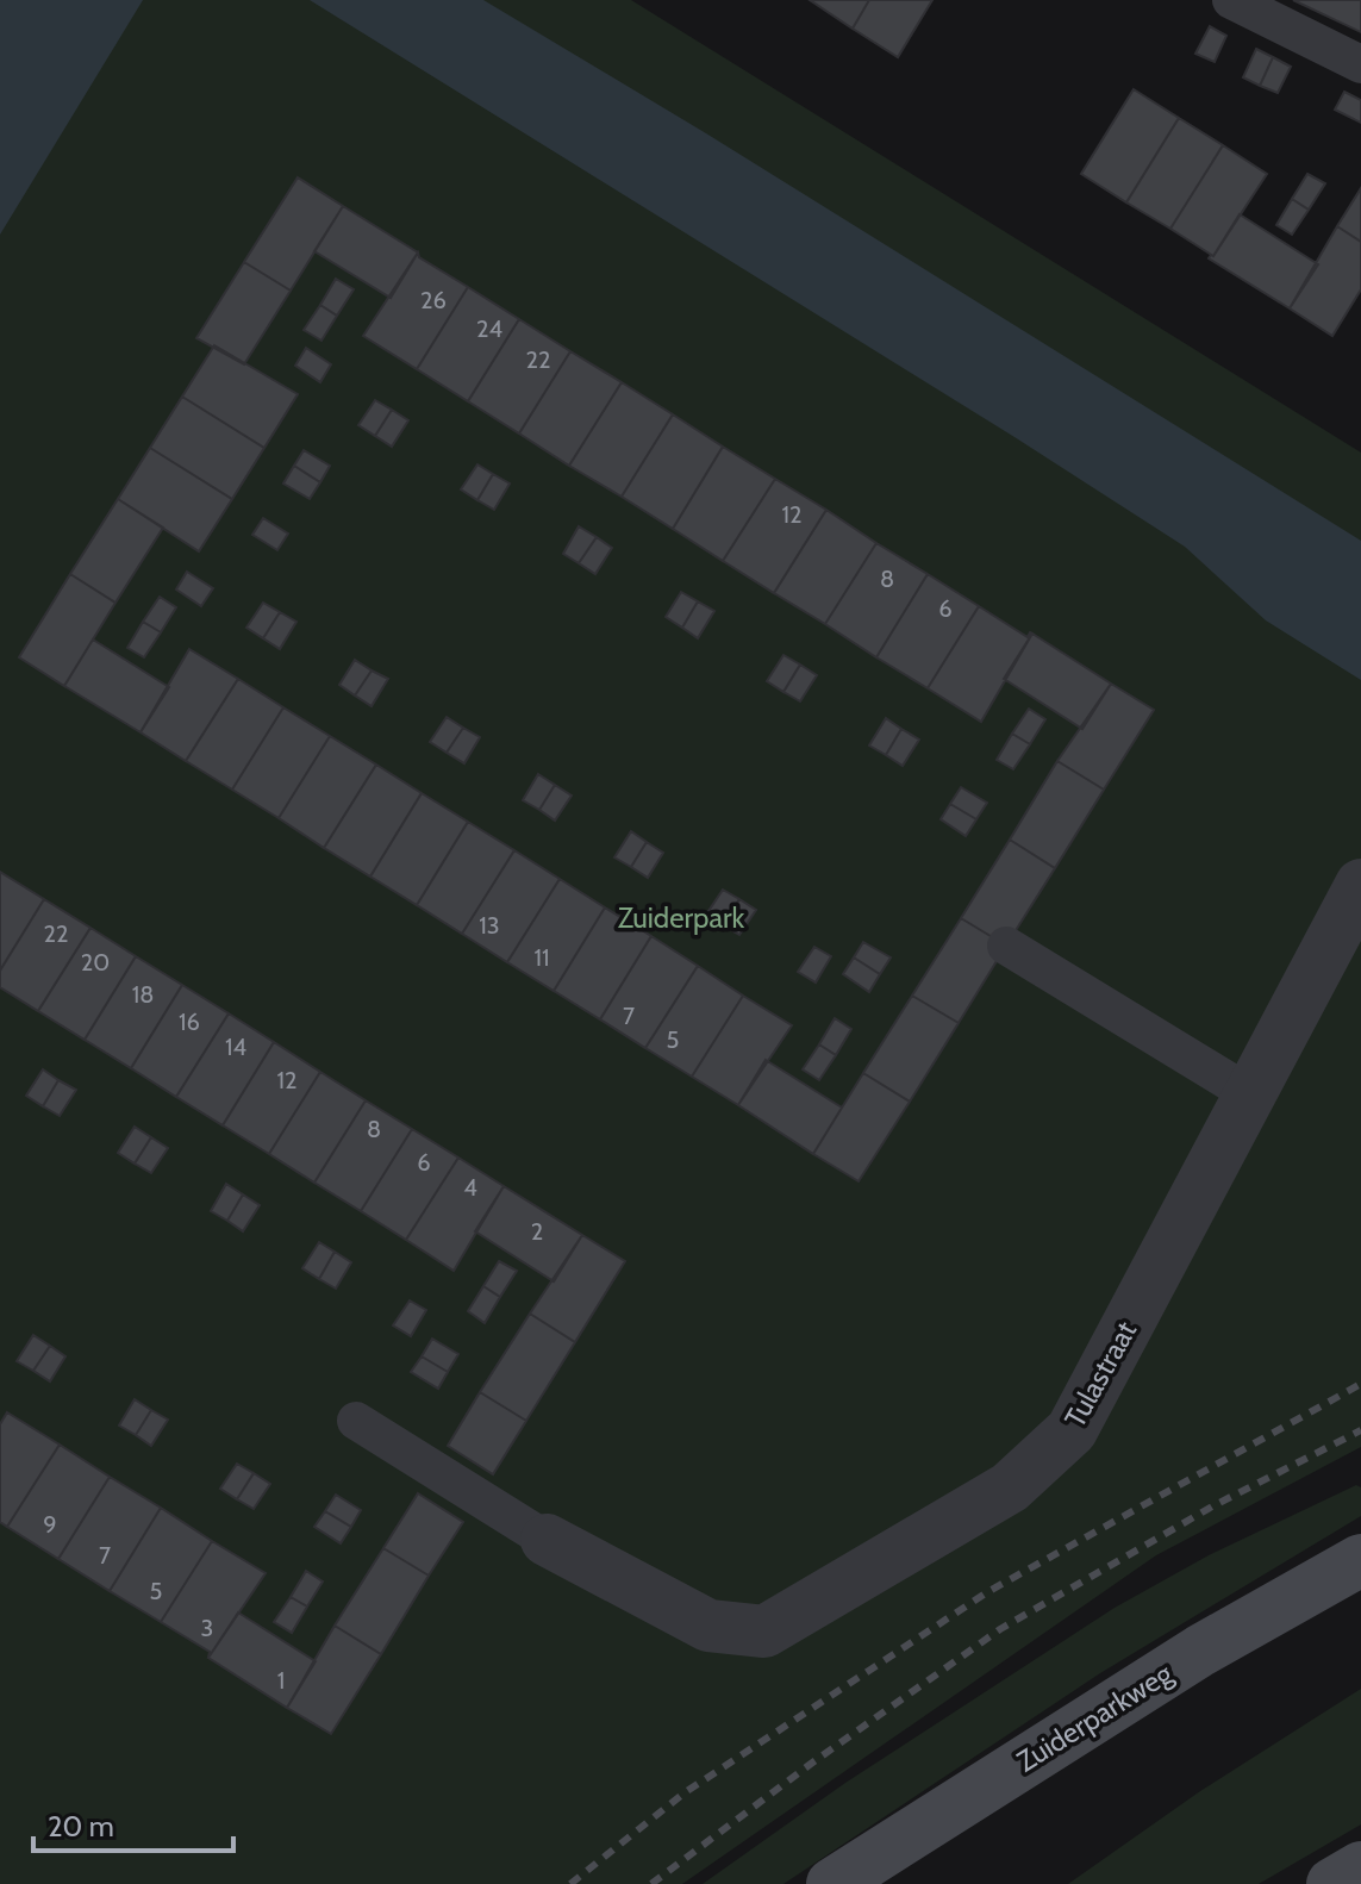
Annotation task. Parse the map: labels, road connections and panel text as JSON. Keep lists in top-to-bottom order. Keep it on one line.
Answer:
{"streets":{"main road":["Zuiderparkweg"],"street":["Tulastraat"]},"parks":["Zuiderpark"],"house_numbers":["26","24","22","12","8","6","13","22","11","20","18","7","16","5","14","12","8","6","4","2","9","7","5","3","1"],"scale_bar":"20 m"}
